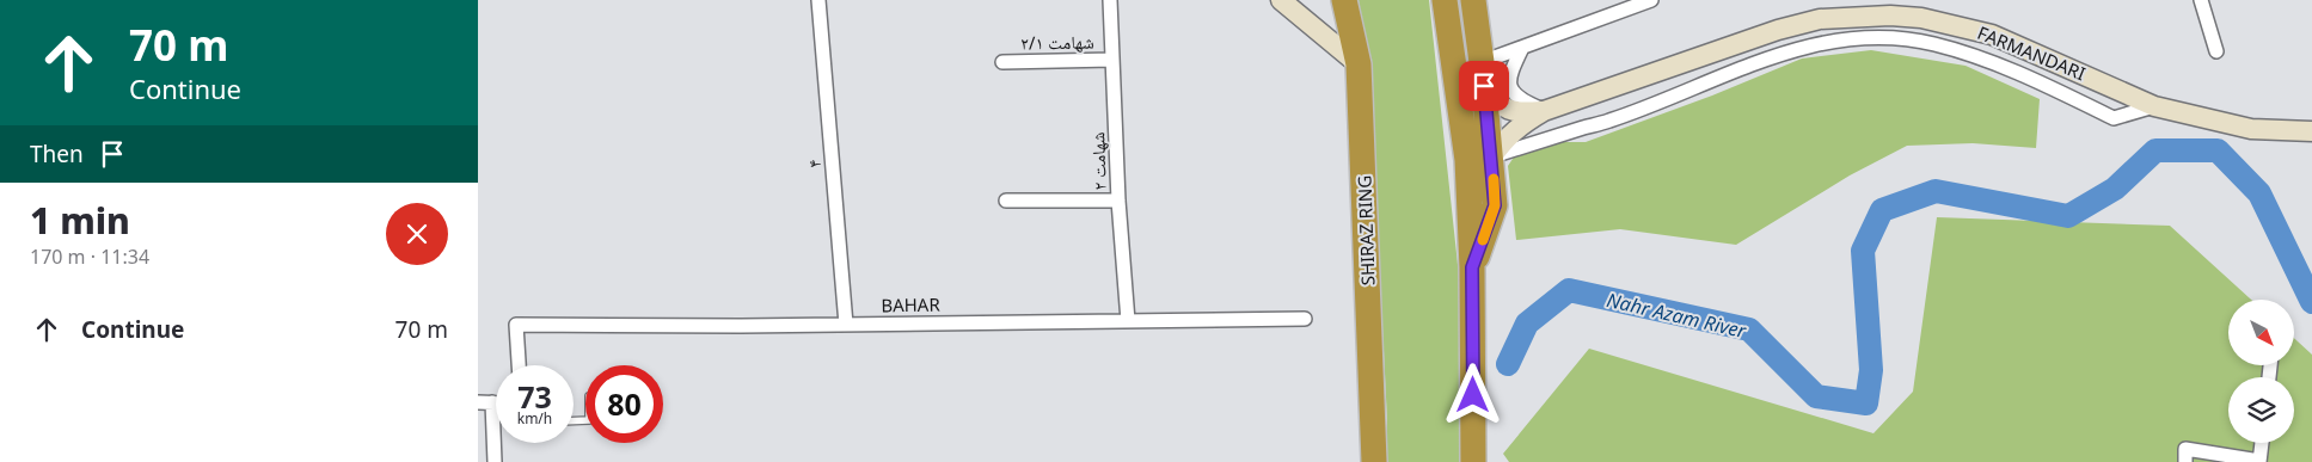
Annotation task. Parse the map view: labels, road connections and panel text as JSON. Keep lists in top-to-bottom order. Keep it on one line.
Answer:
{"streets":{"highway":["SHIRAZ RING"],"street":["۲/۱ شهامت","FARMANDARI","۲ شهامت","۴","BAHAR"]},"crossings":[["۲/۱ شهامت","۲ شهامت"],["۲ شهامت","BAHAR"],["۴","BAHAR"]],"water":["Nahr Azam River"],"north":"bottom right","page":{"turn":["70 m","Continue"],"then":"Then","heading":["1 min","170 m · 11:34"],"list":[{"name":"Continue","value":"70 m"}],"speed":"73 km/h","limit":"80"}}
